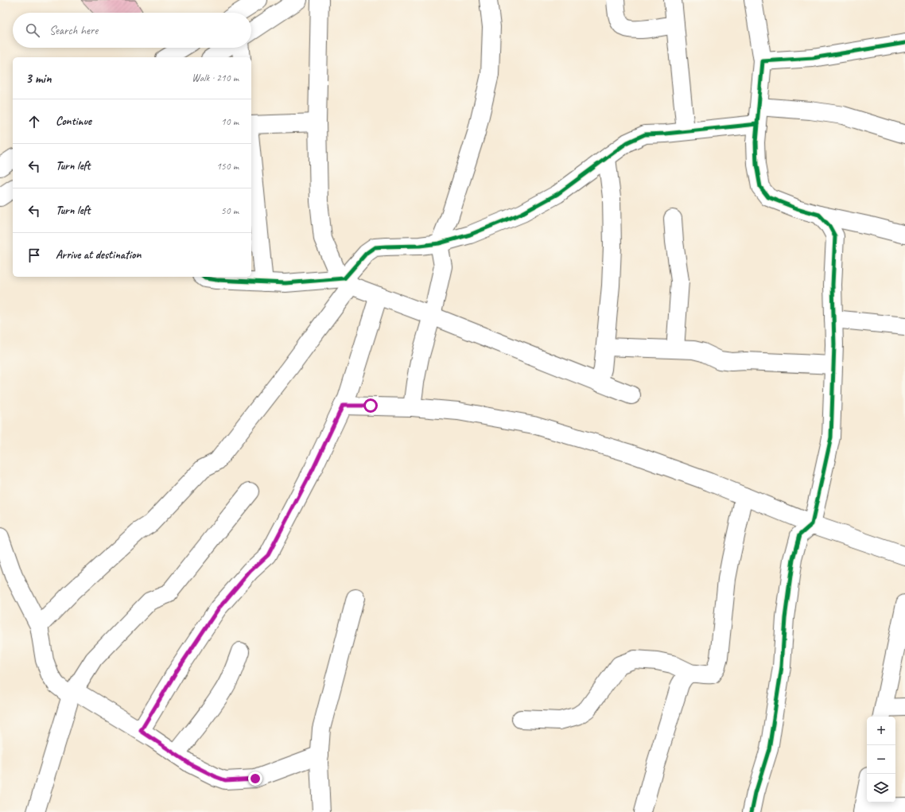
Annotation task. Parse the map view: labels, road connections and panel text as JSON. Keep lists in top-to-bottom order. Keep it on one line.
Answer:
{"page":{"search":"Search here","heading":["3 min","Walk · 210 m"],"list":[["Continue","10 m"],["Turn left","150 m"],["Turn left","50 m"],"Arrive at destination"],"map_buttons":["+","−"]}}
